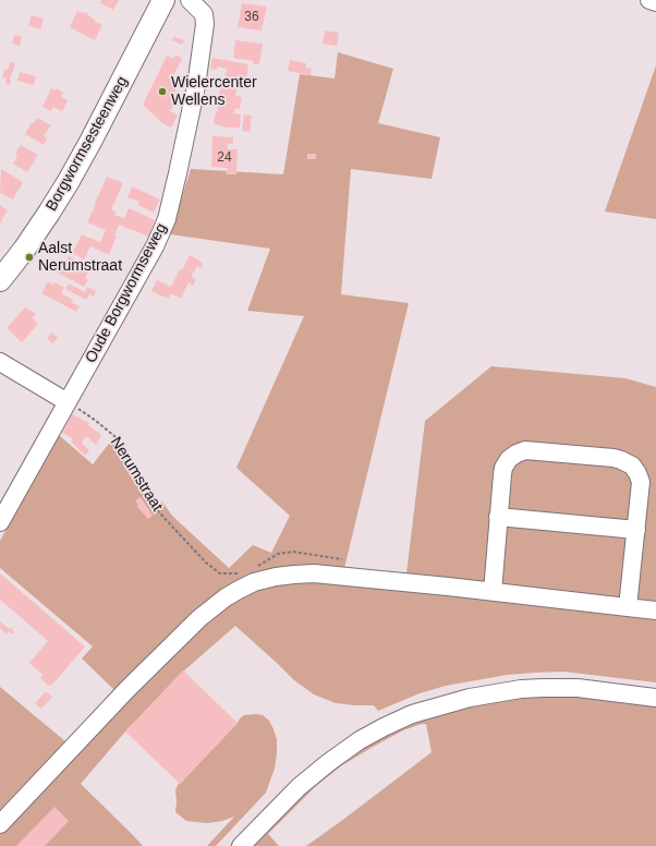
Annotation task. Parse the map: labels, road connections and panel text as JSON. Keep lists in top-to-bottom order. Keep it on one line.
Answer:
{"streets":{"main road":["Borgwormsesteenweg"],"street":["Oude Borgwormseweg"],"path":["Nerumstraat"]},"crossings":[["Oude Borgwormseweg","Nerumstraat"]],"places":["Wielercenter Wellens","Aalst Nerumstraat"],"house_numbers":["36","24"]}
